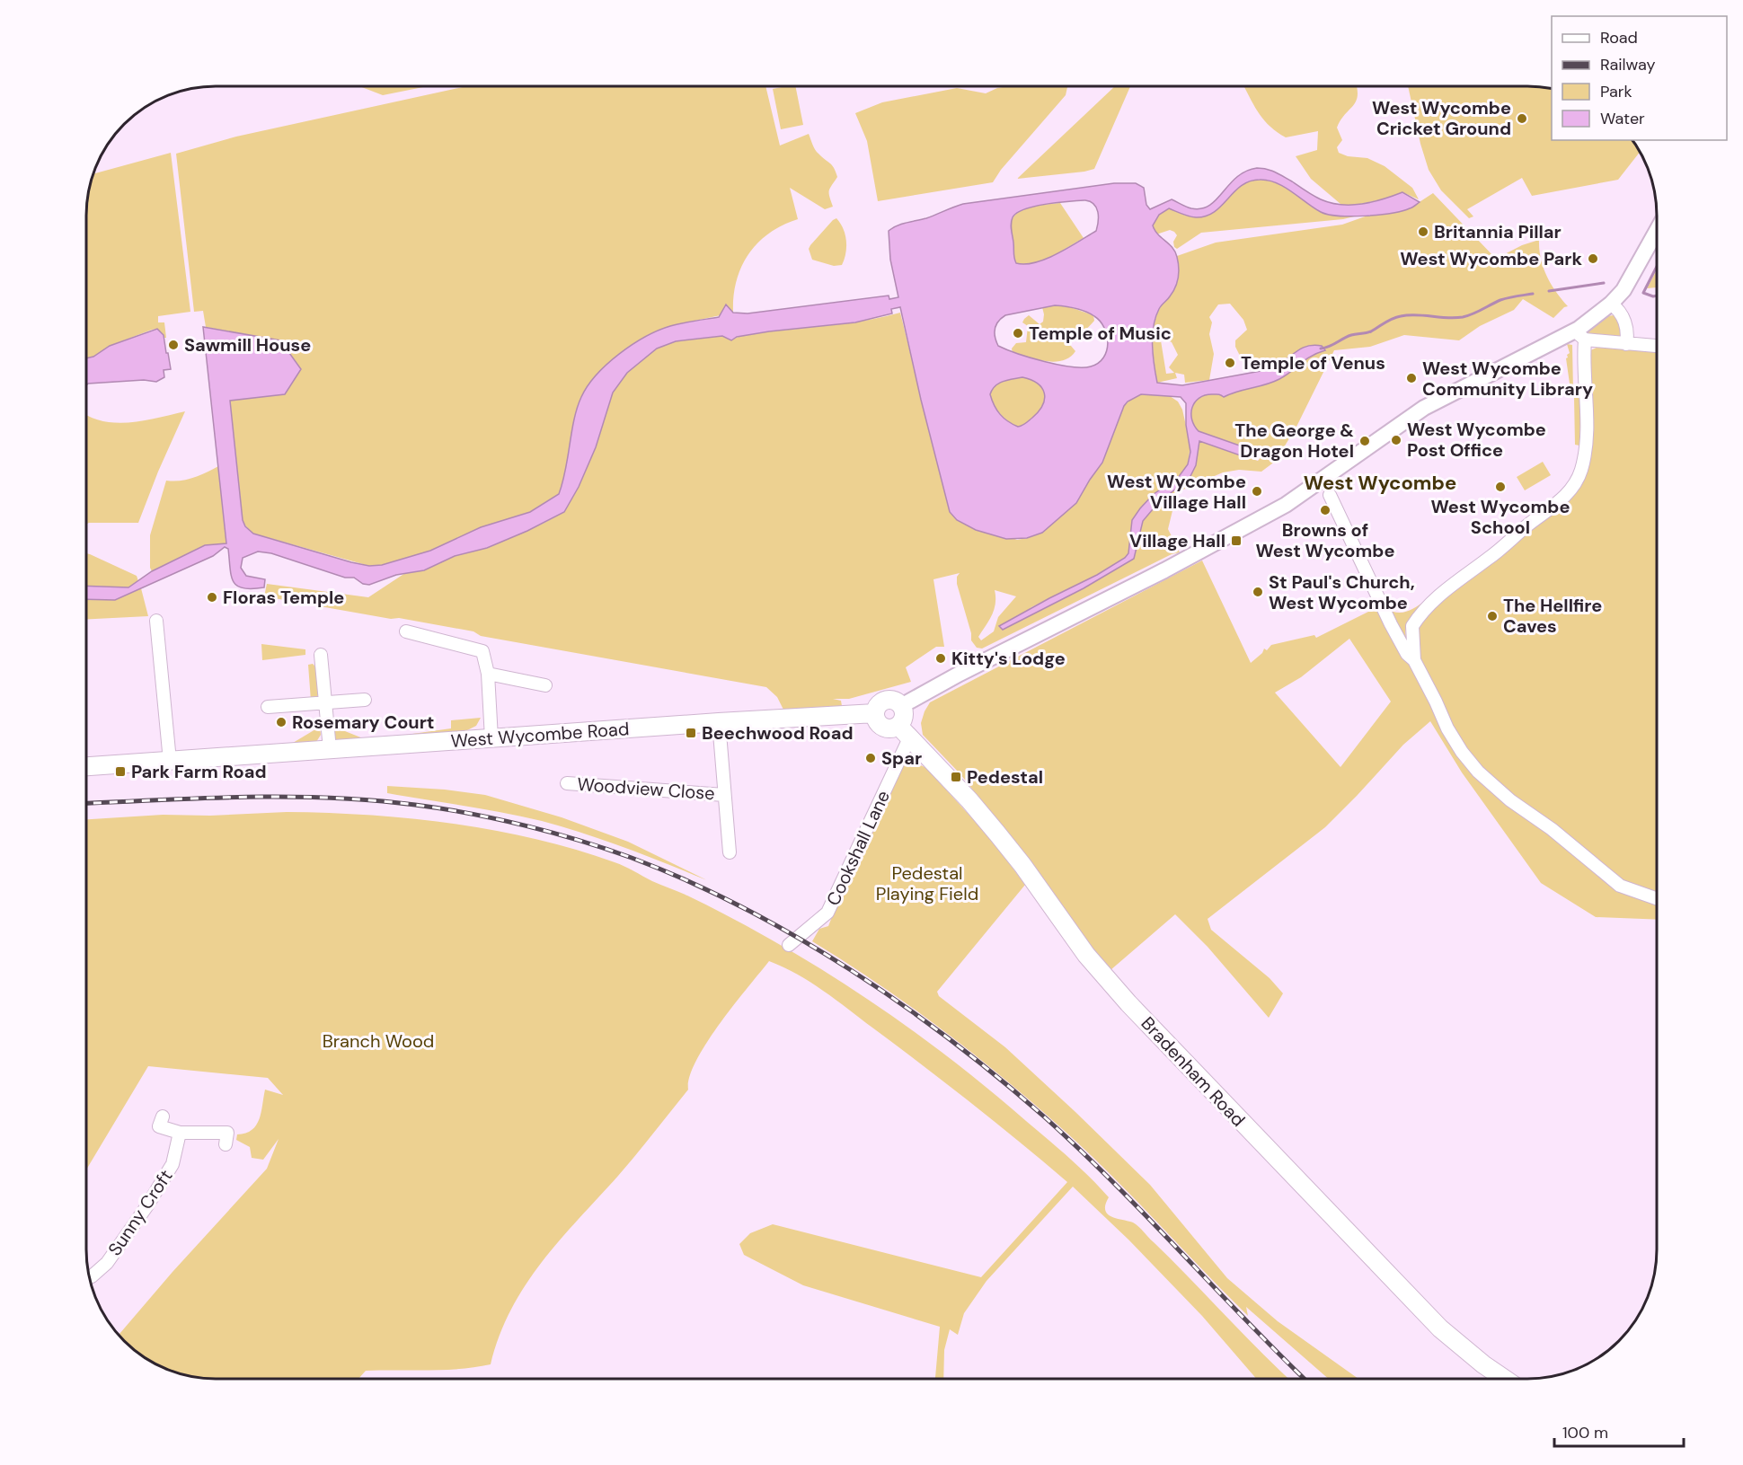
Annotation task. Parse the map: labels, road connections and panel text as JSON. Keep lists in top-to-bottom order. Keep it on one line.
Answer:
{"streets":{"highway":["West Wycombe Road","Bradenham Road"],"street":["Woodview Close","Cookshall Lane","Sunny Croft"]},"crossings":[["West Wycombe Road","Cookshall Lane"],["West Wycombe Road","Bradenham Road"],["Cookshall Lane","Bradenham Road"]],"districts":["West Wycombe"],"parks":["Pedestal Playing Field","Branch Wood"],"places":{"other":["West Wycombe Cricket Ground","Britannia Pillar","West Wycombe Park","Temple of Music","Sawmill House","Temple of Venus","West Wycombe Community Library","West Wycombe Post Office","The George & Dragon Hotel","West Wycombe School","West Wycombe Village Hall","Browns of West Wycombe","St Paul's Church, West Wycombe","Floras Temple","The Hellfire Caves","Kitty's Lodge","Rosemary Court","Spar"],"transit":["Village Hall","Beechwood Road","Park Farm Road","Pedestal"]},"legend":["Road","Railway","Park","Water"],"scale_bar":"100 m"}
